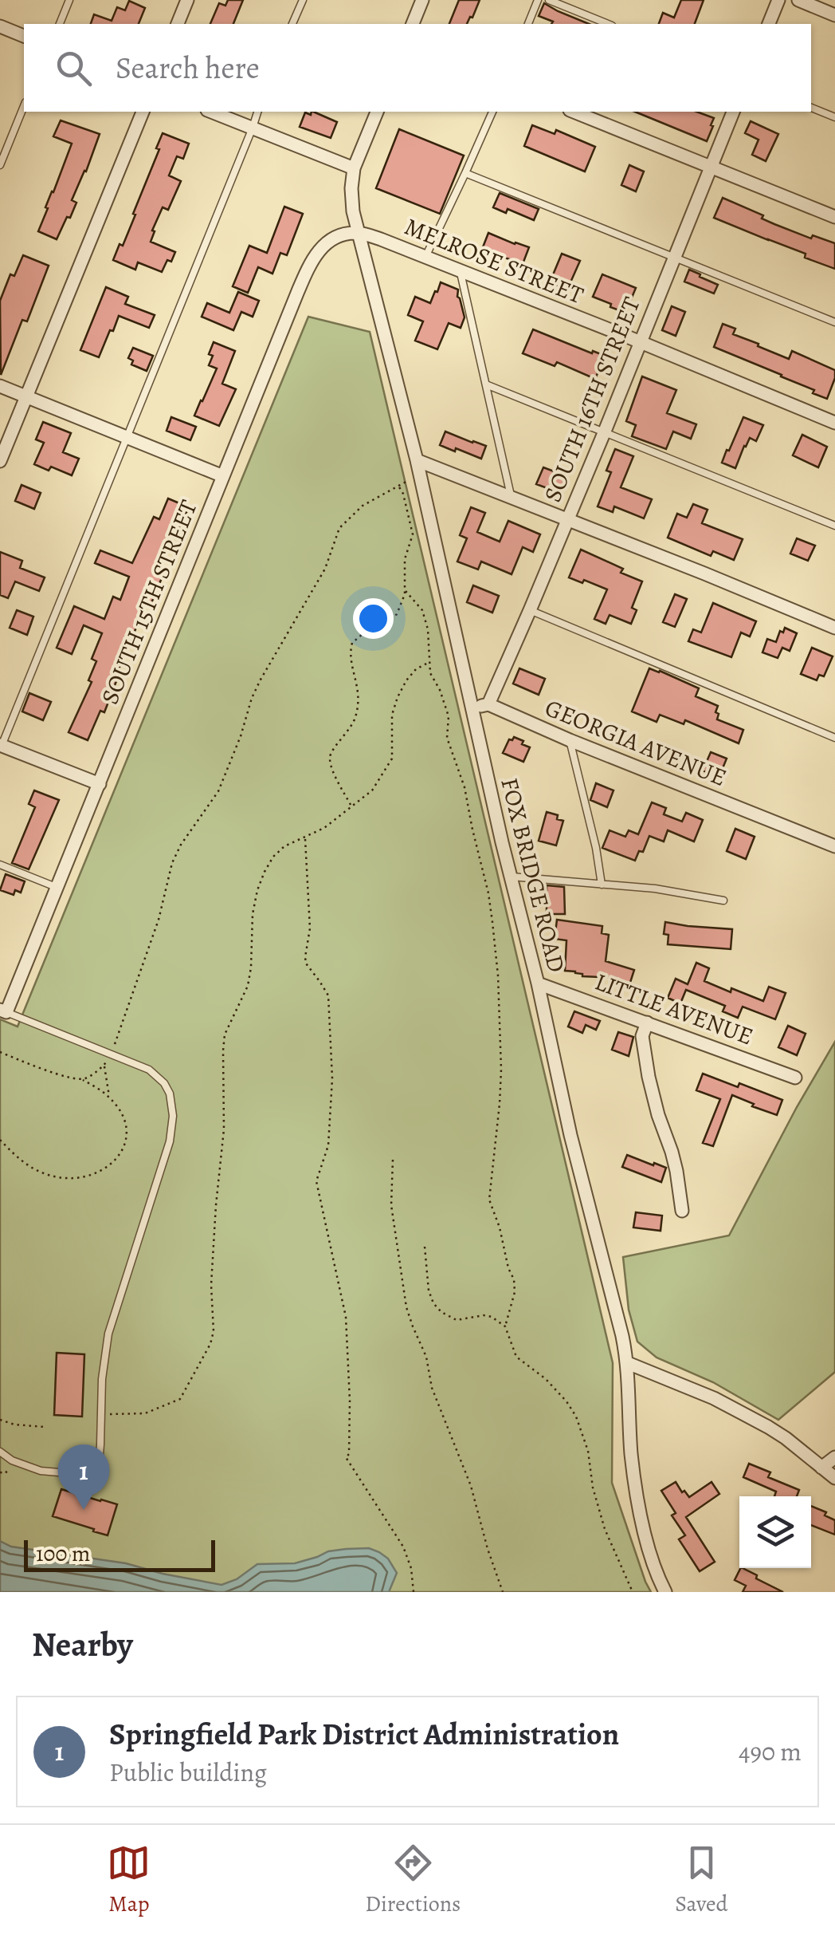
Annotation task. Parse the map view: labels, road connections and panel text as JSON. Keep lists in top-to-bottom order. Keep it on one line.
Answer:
{"streets":{"street":["MELROSE STREET","SOUTH 16TH STREET","SOUTH 15TH STREET","GEORGIA AVENUE","FOX BRIDGE ROAD","LITTLE AVENUE"]},"crossings":[["MELROSE STREET","SOUTH 16TH STREET"],["MELROSE STREET","SOUTH 15TH STREET"],["MELROSE STREET","FOX BRIDGE ROAD"],["SOUTH 16TH STREET","GEORGIA AVENUE"],["SOUTH 15TH STREET","FOX BRIDGE ROAD"],["FOX BRIDGE ROAD","LITTLE AVENUE"]],"scale_bar":"100 m","page":{"search":"Search here","pins":"1","scale":"100 m","heading":"Nearby","list":[{"mark":"1","name":"Springfield Park District Administration","note":"Public building","value":"490 m"}],"nav":["Map","Directions","Saved"]}}
